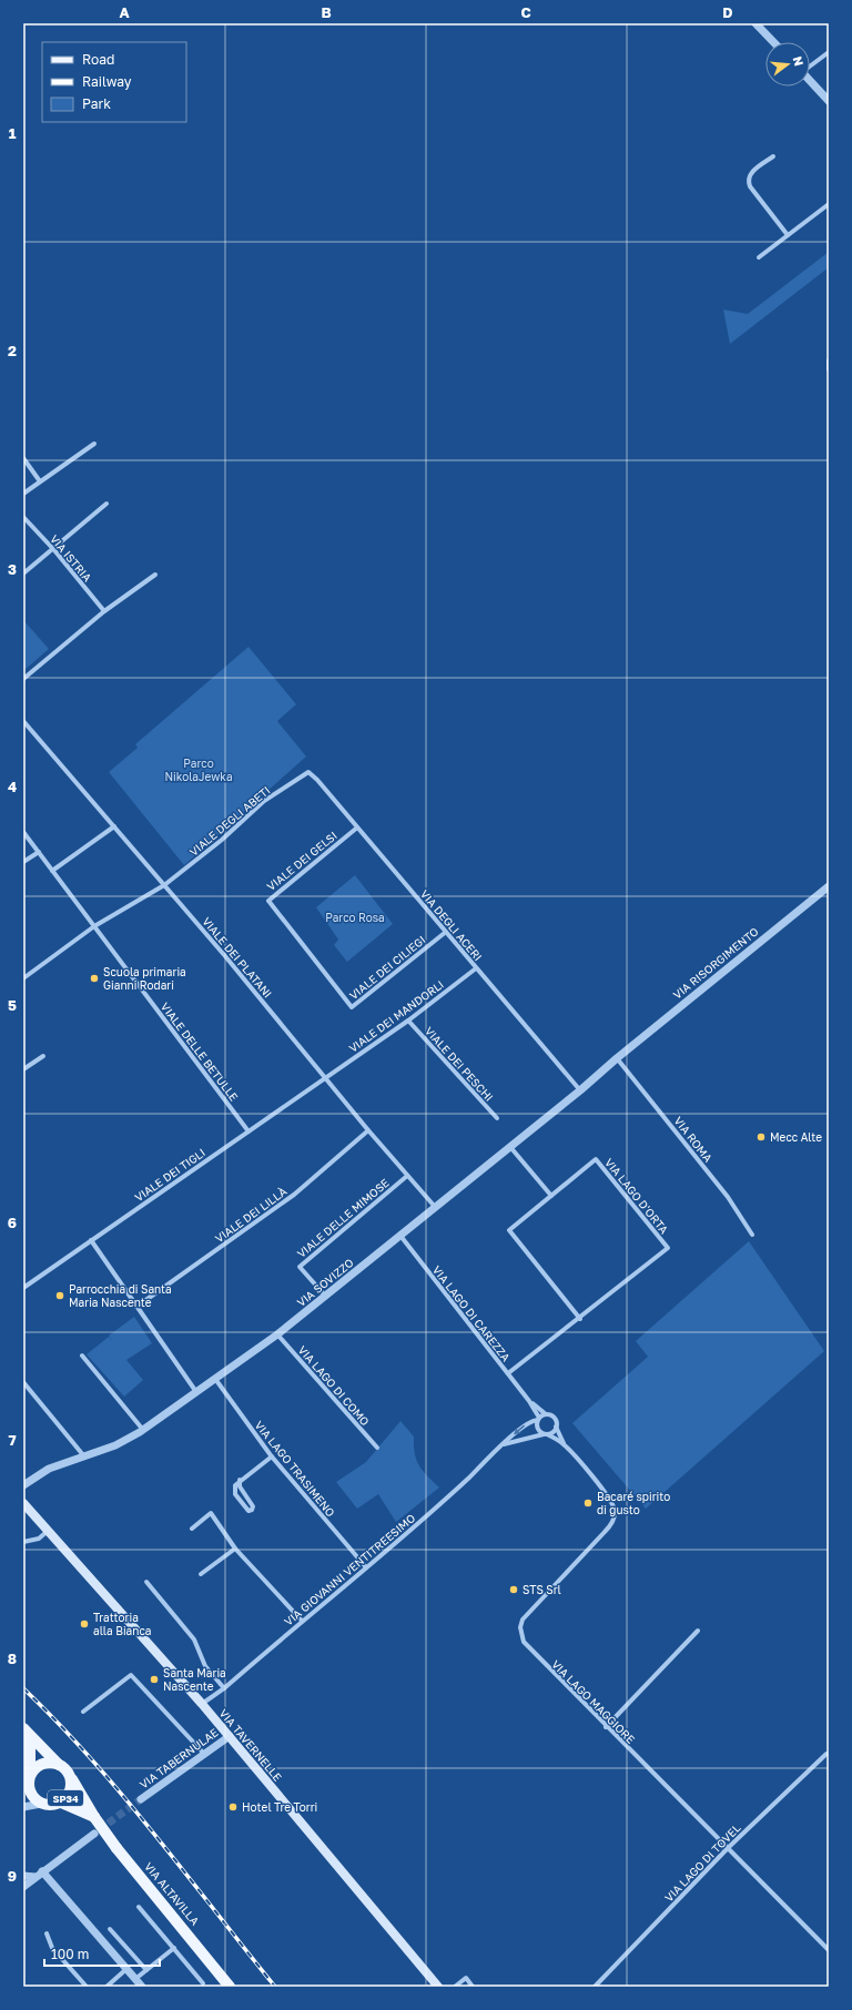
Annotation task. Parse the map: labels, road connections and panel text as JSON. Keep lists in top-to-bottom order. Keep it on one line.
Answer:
{"streets":{"main road":["VIA TAVERNELLE","SP34","VIA ALTAVILLA"],"street":["VIA ISTRIA","VIALE DEGLI ABETI","VIALE DEI GELSI","VIA DEGLI ACERI","VIALE DEI PLATANI","VIA RISORGIMENTO","VIALE DEI CILIEGI","VIALE DEI MANDORLI","VIALE DELLE BETULLE","VIALE DEI PESCHI","VIA ROMA","VIALE DEI TIGLI","VIA LAGO D'ORTA","VIALE DEI LILLÀ","VIALE DELLE MIMOSE","VIA SOVIZZO","VIA LAGO DI CAREZZA","VIA LAGO DI COMO","VIA LAGO TRASIMENO","VIA GIOVANNI VENTITREESIMO","VIA LAGO MAGGIORE","VIA TABERNULAE","VIA LAGO DI TOVEL"]},"crossings":[["VIALE DEGLI ABETI","VIA DEGLI ACERI"],["VIALE DEGLI ABETI","VIALE DEI PLATANI"],["VIALE DEGLI ABETI","VIALE DELLE BETULLE"],["VIALE DEI GELSI","VIA DEGLI ACERI"],["VIALE DEI GELSI","VIALE DEI CILIEGI"],["VIA DEGLI ACERI","VIALE DEI CILIEGI"],["VIA DEGLI ACERI","VIALE DEI MANDORLI"],["VIA DEGLI ACERI","VIA SOVIZZO"],["VIALE DEI PLATANI","VIALE DEI MANDORLI"],["VIALE DEI PLATANI","VIALE DEI TIGLI"],["VIALE DEI PLATANI","VIALE DEI LILLÀ"],["VIALE DEI PLATANI","VIALE DELLE MIMOSE"],["VIALE DEI PLATANI","VIA SOVIZZO"],["VIA RISORGIMENTO","VIA ROMA"],["VIA RISORGIMENTO","VIA SOVIZZO"],["VIALE DEI MANDORLI","VIALE DEI PESCHI"],["VIALE DEI MANDORLI","VIALE DEI TIGLI"],["VIALE DELLE BETULLE","VIALE DEI TIGLI"],["VIA ROMA","VIA SOVIZZO"],["VIA LAGO D'ORTA","VIA LAGO DI CAREZZA"],["VIALE DELLE MIMOSE","VIA SOVIZZO"],["VIA SOVIZZO","VIA LAGO DI CAREZZA"],["VIA SOVIZZO","VIA LAGO DI COMO"],["VIA SOVIZZO","VIA LAGO TRASIMENO"],["VIA LAGO TRASIMENO","VIA GIOVANNI VENTITREESIMO"],["VIA GIOVANNI VENTITREESIMO","VIA TAVERNELLE"],["VIA LAGO MAGGIORE","VIA LAGO DI TOVEL"],["VIA TAVERNELLE","VIA TABERNULAE"],["SP34","VIA ALTAVILLA"]],"parks":["Parco NikolaJewka","Parco Rosa"],"places":["Scuola primaria Gianni Rodari","Mecc Alte","Parrocchia di Santa Maria Nascente","Bacaré spirito di gusto","STS Srl","Trattoria alla Bianca","Santa Maria Nascente","Hotel Tre Torri"],"legend":["Road","Railway","Park"],"scale_bar":"100 m","north":"right","grid":{"columns":["A","B","C","D"],"rows":["1","2","3","4","5","6","7","8","9"]}}
